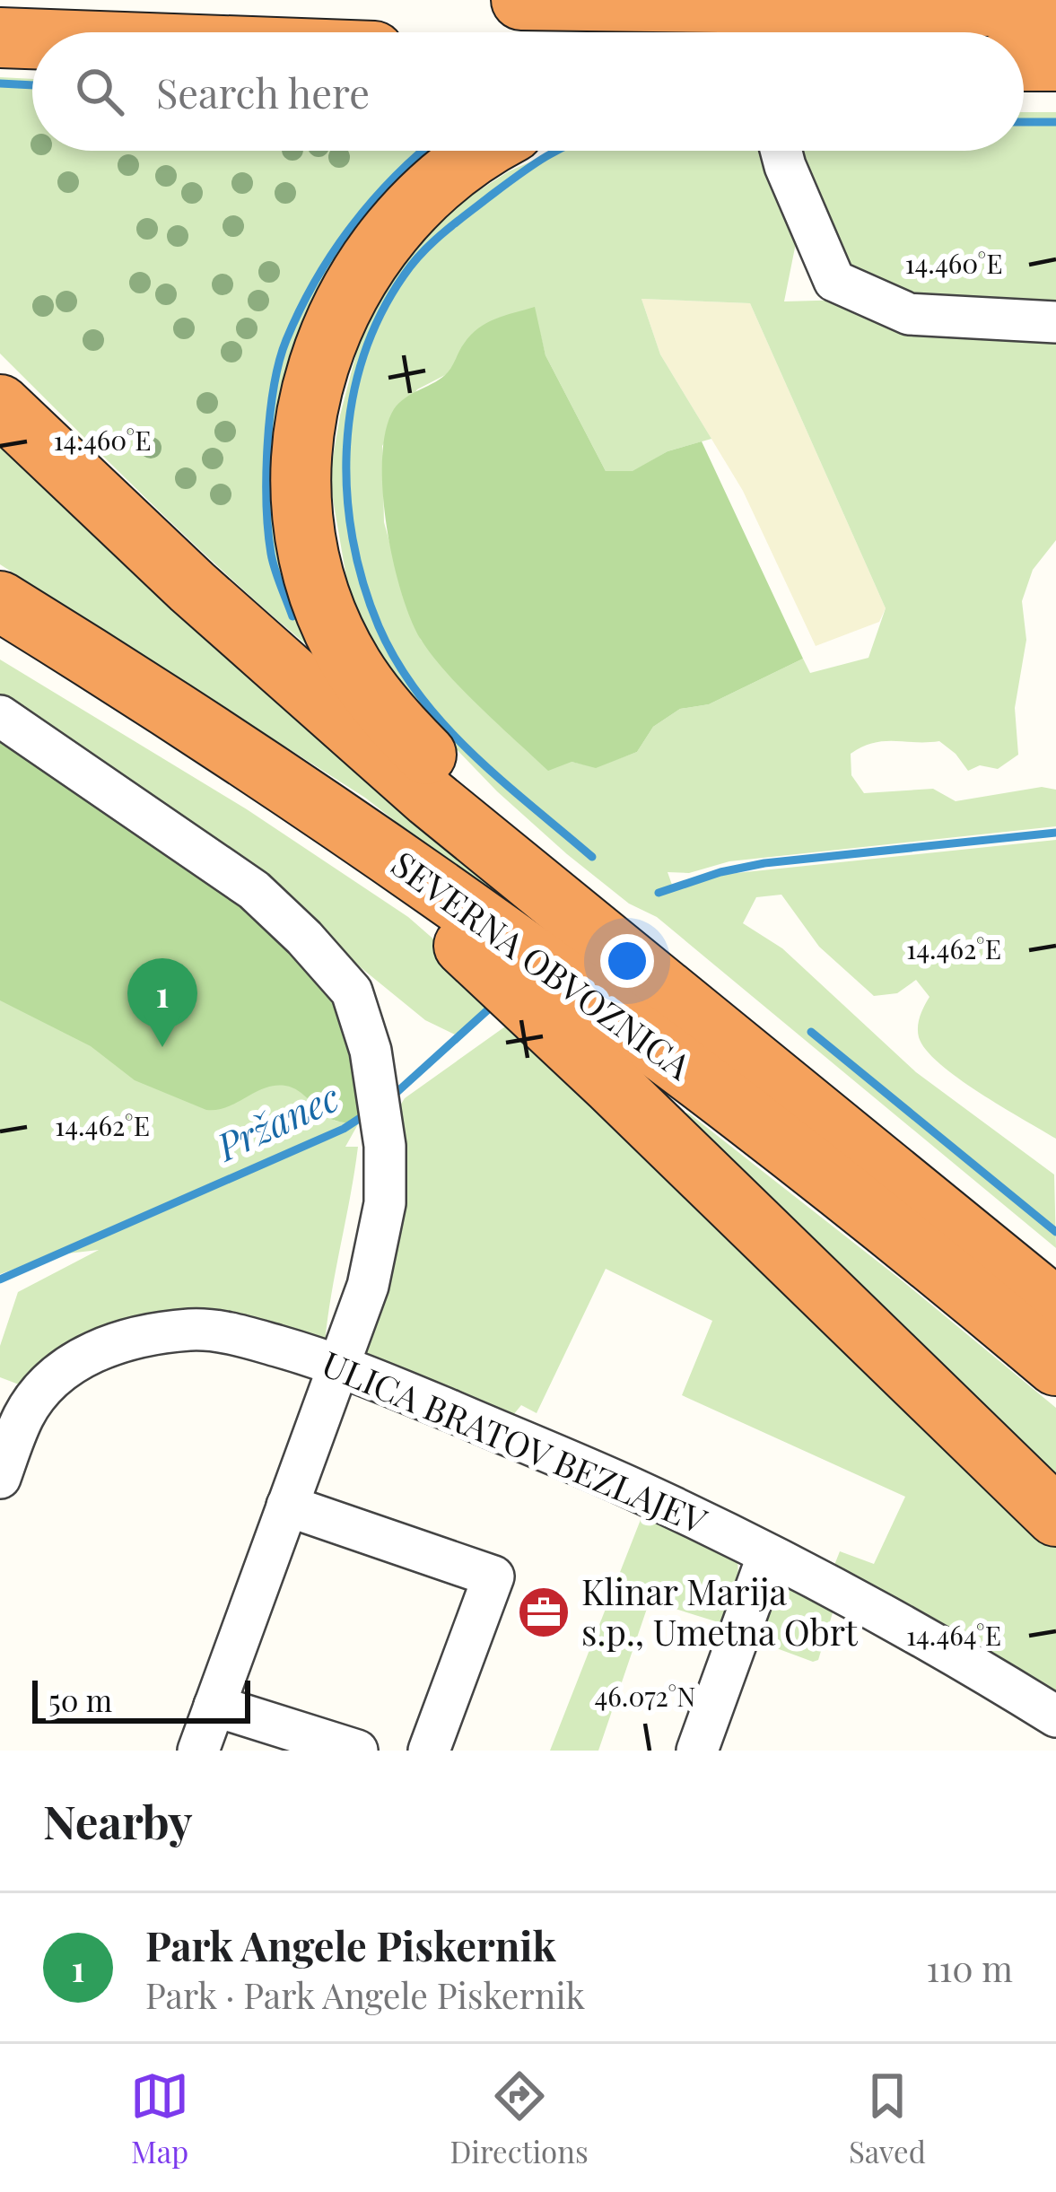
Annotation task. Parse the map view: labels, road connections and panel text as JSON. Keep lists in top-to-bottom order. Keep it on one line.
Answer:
{"streets":{"highway":["SEVERNA OBVOZNICA"],"street":["ULICA BRATOV BEZLAJEV"]},"water":["Pržanec"],"places":{"office":["Klinar Marija s.p., Umetna Obrt"]},"scale_bar":"50 m","page":{"search":"Search here","pins":"1","scale":"50 m","heading":"Nearby","list":[{"mark":"1","name":"Park Angele Piskernik","note":"Park · Park Angele Piskernik","value":"110 m"}],"nav":["Map","Directions","Saved"]},"coordinates":["14.460°E","14.462°E","14.464°E","46.072°N"]}
